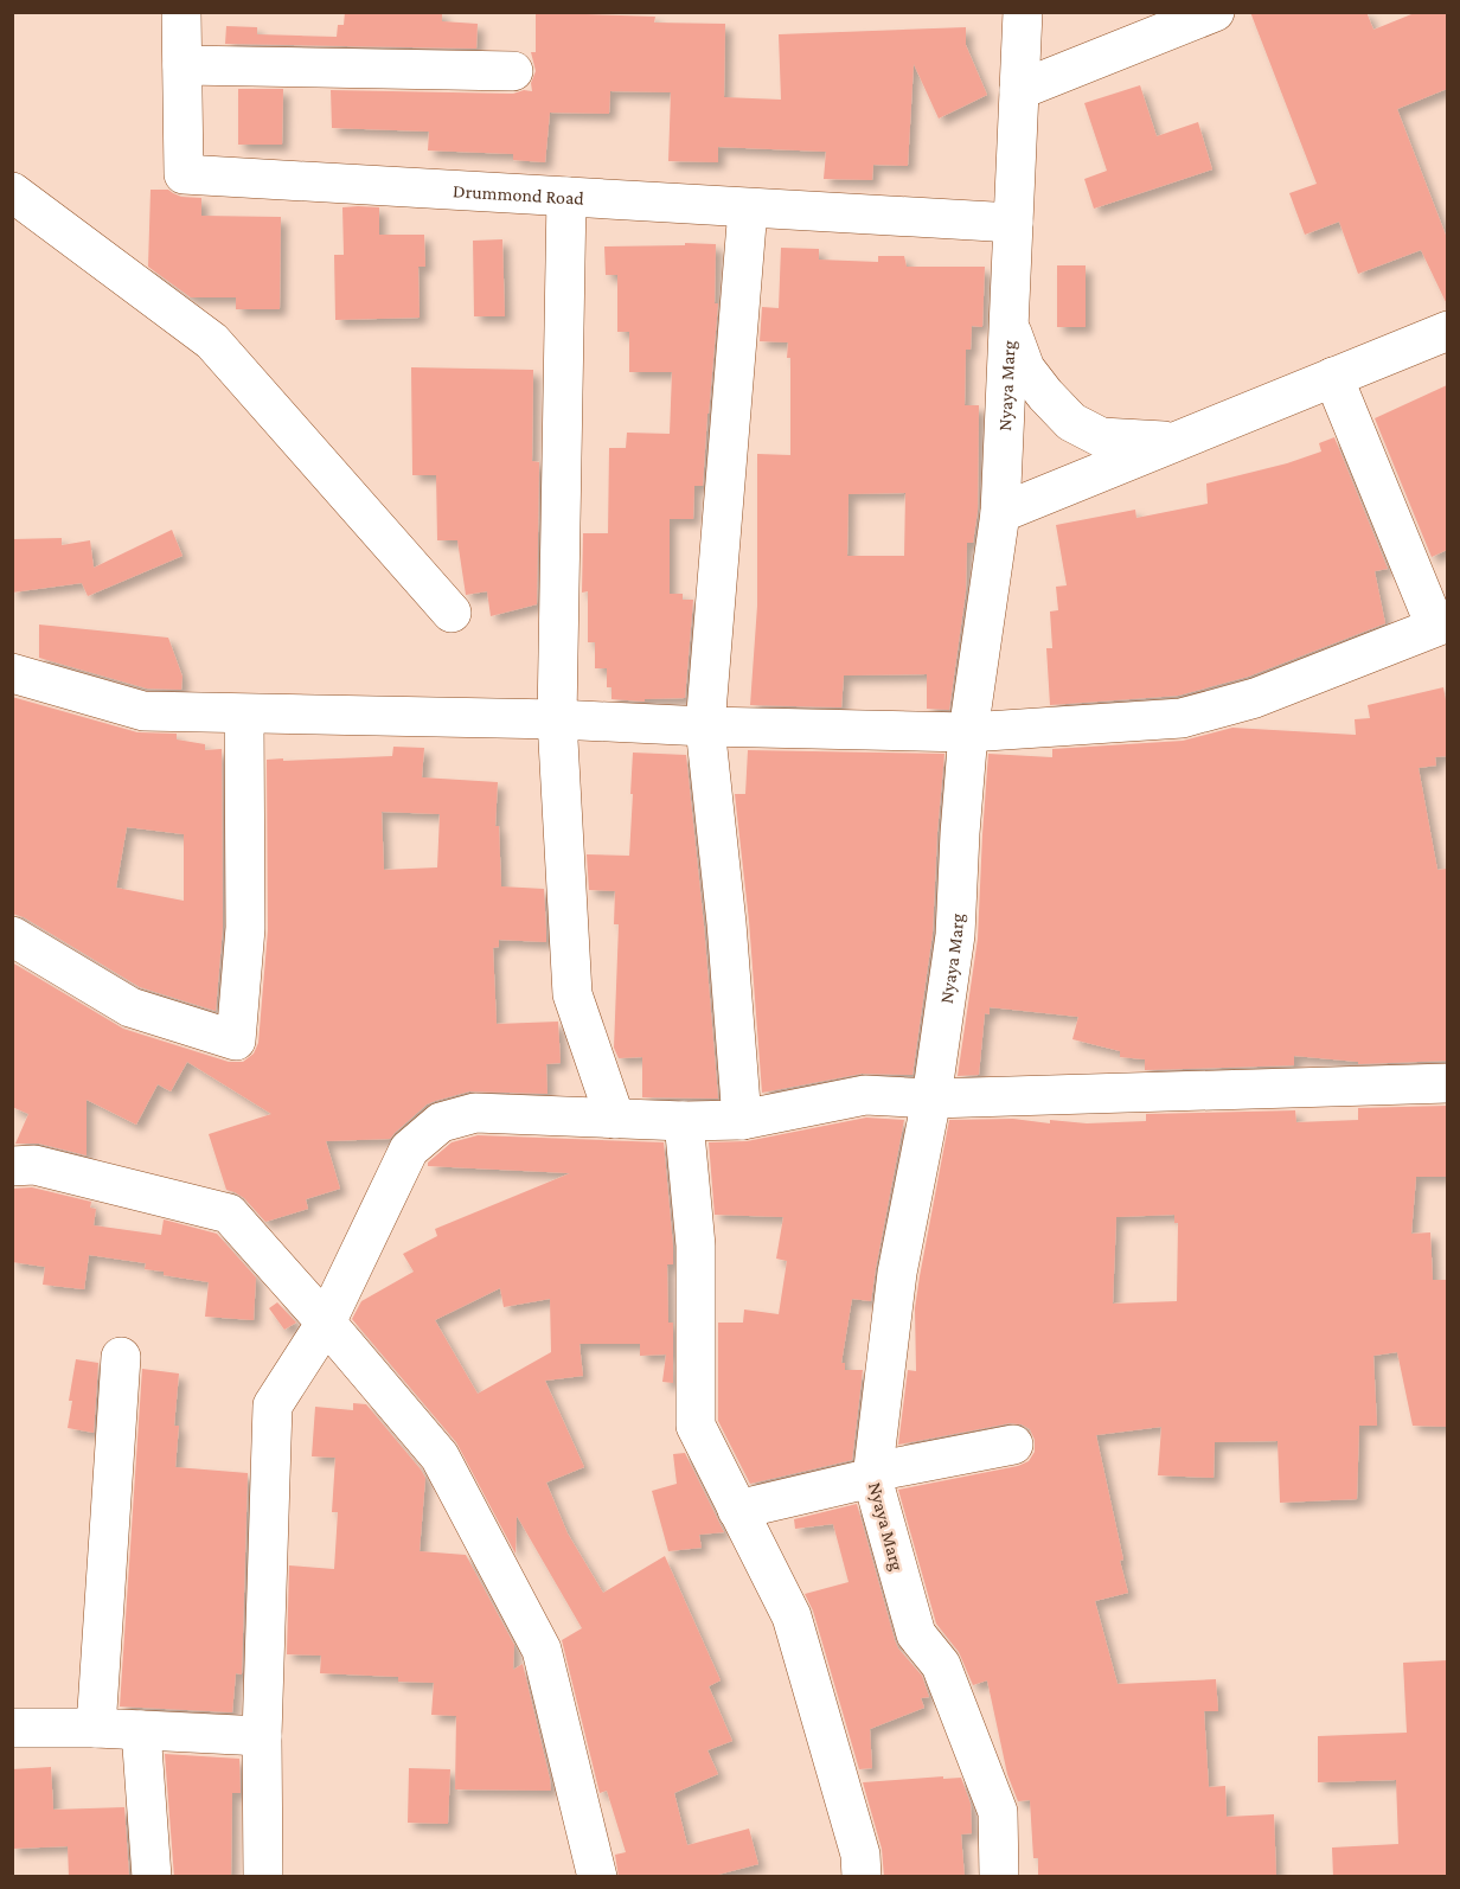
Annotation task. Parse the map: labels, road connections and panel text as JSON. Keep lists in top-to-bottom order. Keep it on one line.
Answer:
{"streets":{"street":["Drummond Road","Nyaya Marg"]},"crossings":[["Drummond Road","Nyaya Marg"]]}
